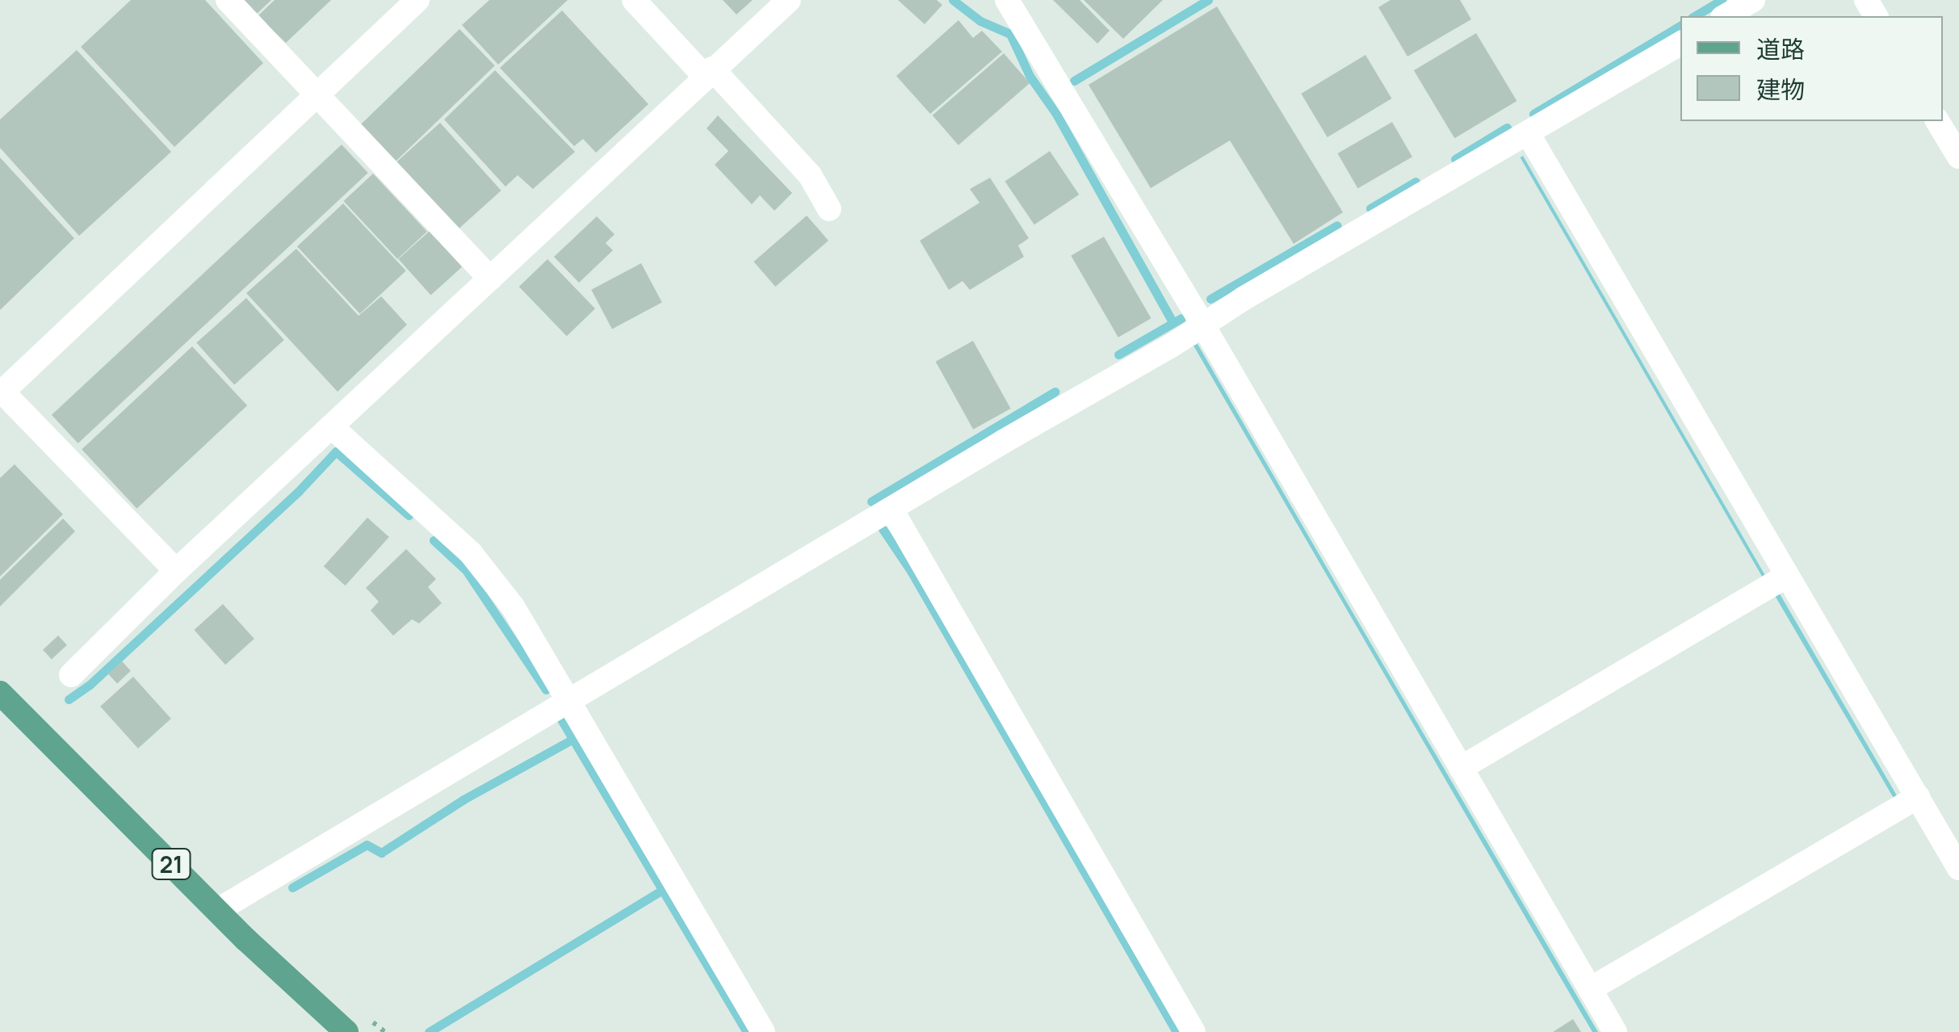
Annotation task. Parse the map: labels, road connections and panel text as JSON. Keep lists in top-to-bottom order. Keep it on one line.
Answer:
{"streets":{"main road":["21"]},"legend":["道路","建物"]}
